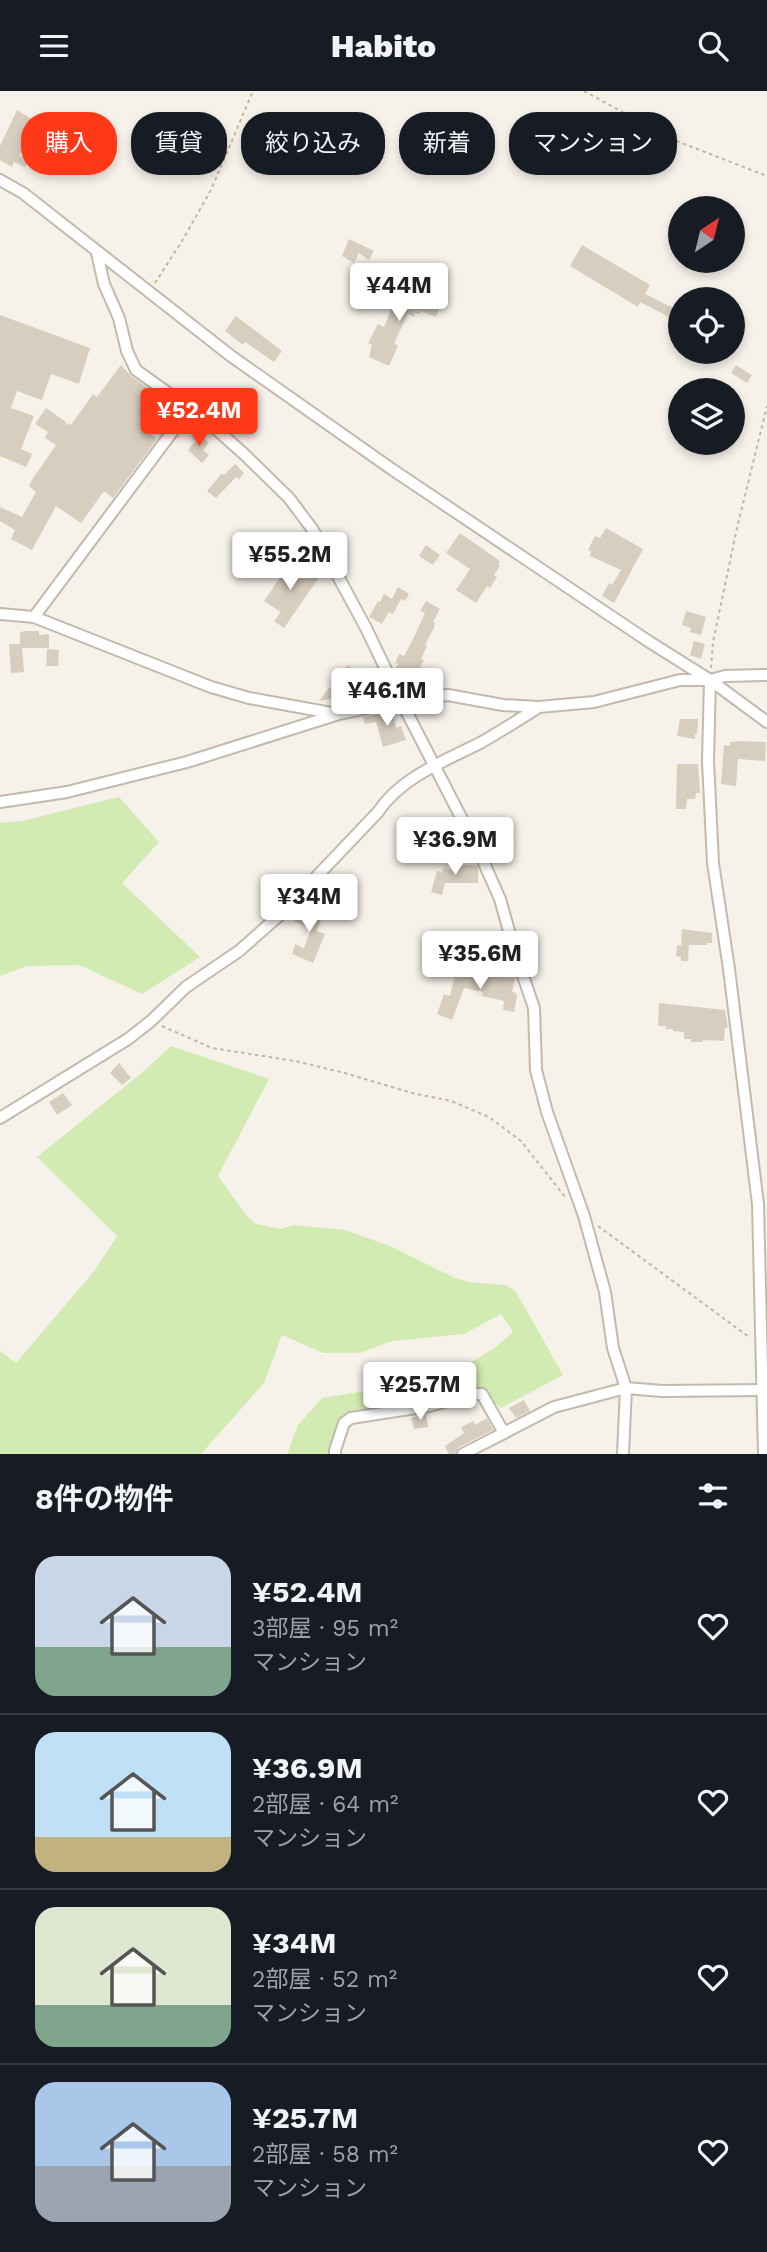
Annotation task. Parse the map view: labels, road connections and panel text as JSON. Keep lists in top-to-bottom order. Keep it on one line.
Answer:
{"north":"top right","page":{"header":"Habito","chip":["購入","賃貸","絞り込み","新着","マンション"],"price":["¥44M","¥52.4M","¥55.2M","¥46.1M","¥36.9M","¥34M","¥35.6M","¥25.7M"],"heading":"8件の物件","list":[{"name":"¥52.4M","note":"3部屋 · 95 m² · マンション"},{"name":"¥36.9M","note":"2部屋 · 64 m² · マンション"},{"name":"¥34M","note":"2部屋 · 52 m² · マンション"},{"name":"¥25.7M","note":"2部屋 · 58 m² · マンション"}]}}
